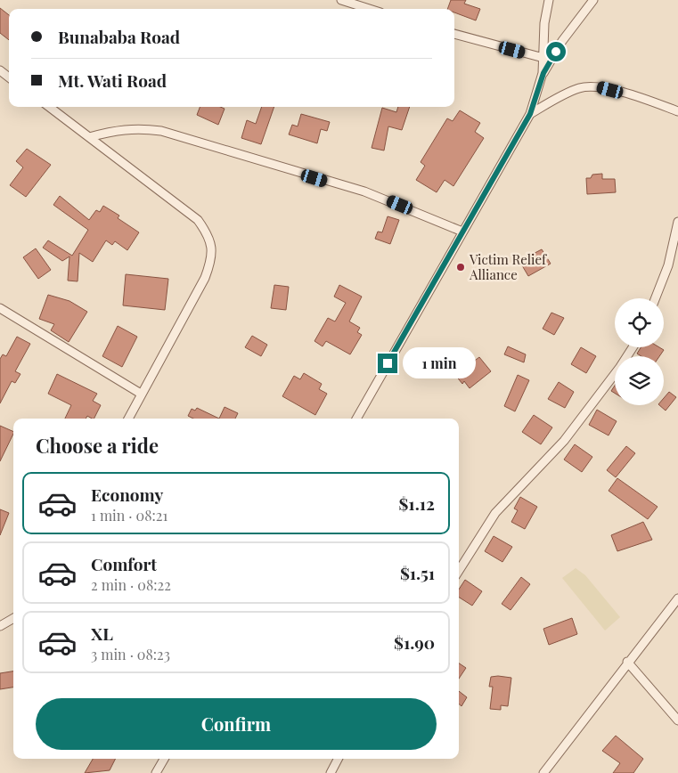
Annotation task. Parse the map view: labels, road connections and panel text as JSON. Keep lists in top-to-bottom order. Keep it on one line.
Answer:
{"places":["Victim Relief Alliance"],"page":{"banner":["Bunababa Road","Mt. Wati Road"],"bubble":"1 min","heading":"Choose a ride","list":[{"name":"Economy","note":"1 min · 08:21","value":"$1.12"},{"name":"Comfort","note":"2 min · 08:22","value":"$1.51"},{"name":"XL","note":"3 min · 08:23","value":"$1.90"}],"buttons":"Confirm"}}
